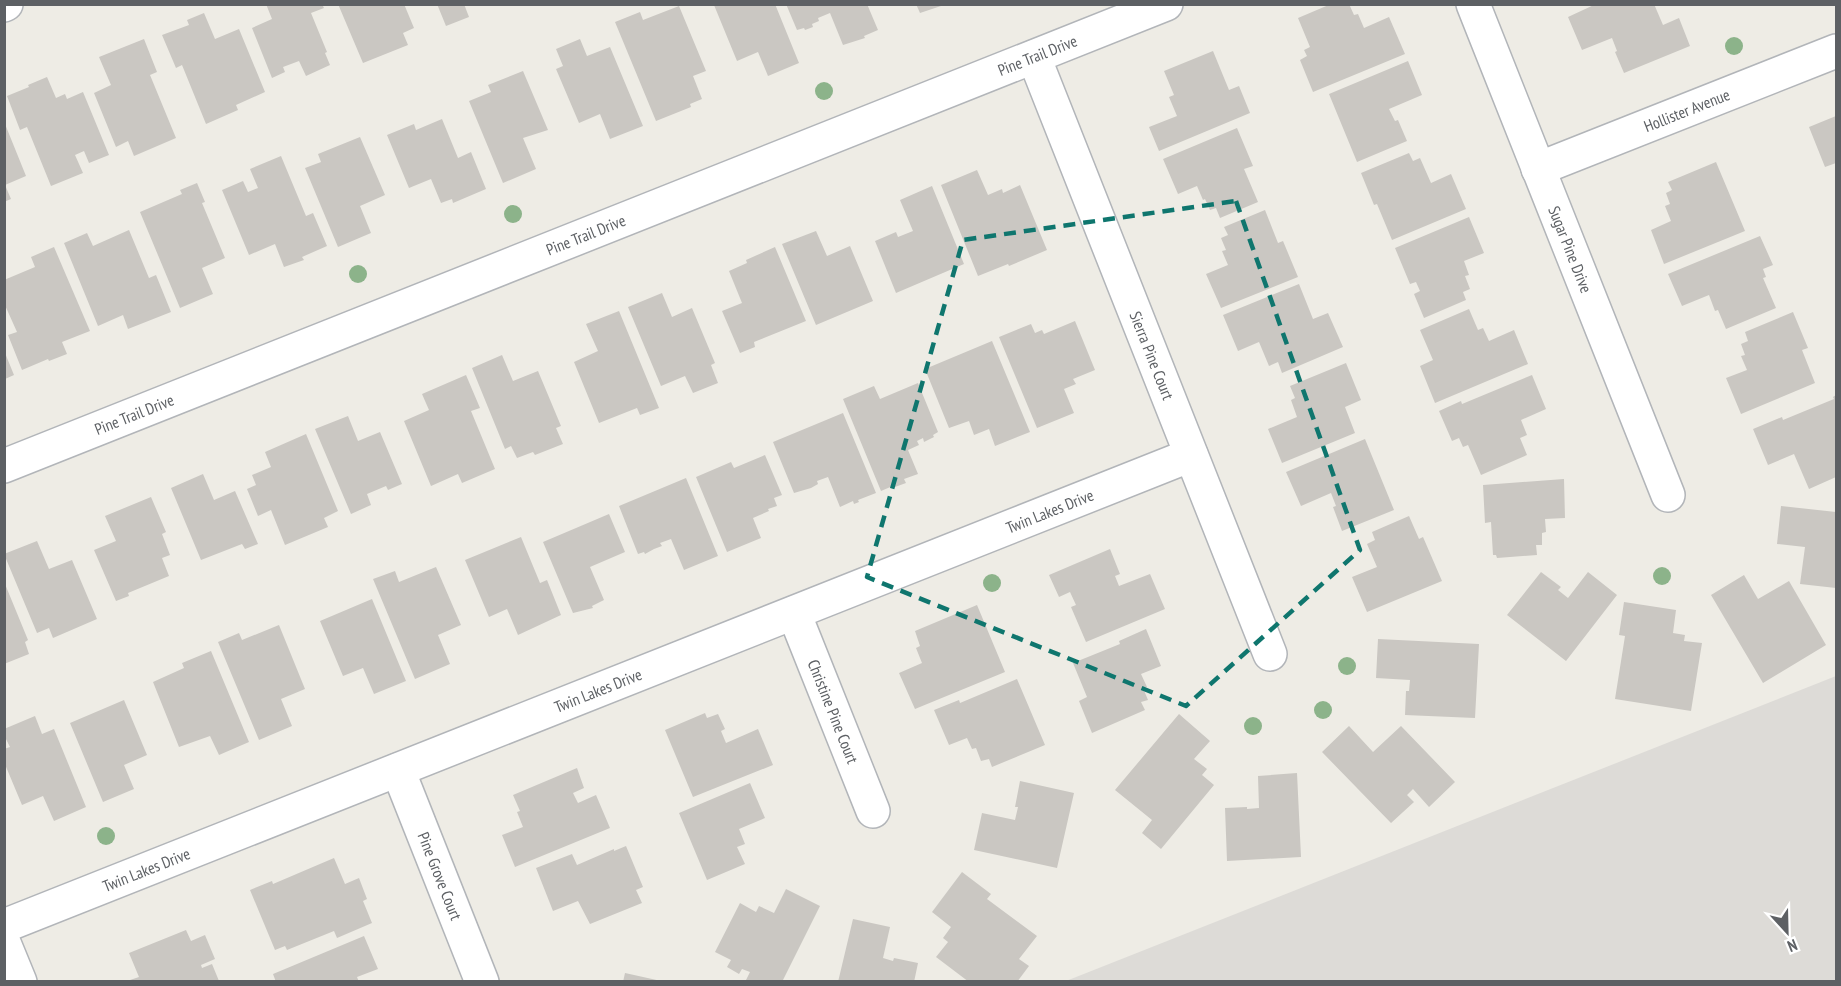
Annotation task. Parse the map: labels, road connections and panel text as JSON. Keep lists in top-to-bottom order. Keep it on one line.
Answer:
{"streets":{"street":["Pine Trail Drive","Hollister Avenue","Sugar Pine Drive","Sierra Pine Court","Twin Lakes Drive","Christine Pine Court","Pine Grove Court"]},"crossings":[["Pine Trail Drive","Sierra Pine Court"],["Hollister Avenue","Sugar Pine Drive"],["Sierra Pine Court","Twin Lakes Drive"],["Twin Lakes Drive","Christine Pine Court"],["Twin Lakes Drive","Pine Grove Court"]],"north":"bottom"}
